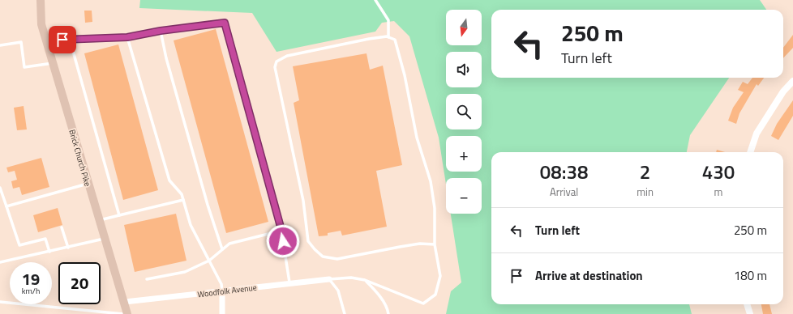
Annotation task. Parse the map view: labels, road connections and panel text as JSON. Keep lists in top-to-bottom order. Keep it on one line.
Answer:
{"streets":{"main road":["Brick Church Pike"],"street":["Woodfolk Avenue"]},"crossings":[["Brick Church Pike","Woodfolk Avenue"]],"north":"bottom","page":{"map_buttons":["+","−"],"turn":["250 m","Turn left"],"eta":["08:38","Arrival","2","min","430","m"],"list":[{"name":"Turn left","value":"250 m"},{"name":"Arrive at destination","value":"180 m"}],"speed":"19 km/h","limit":"20"}}
